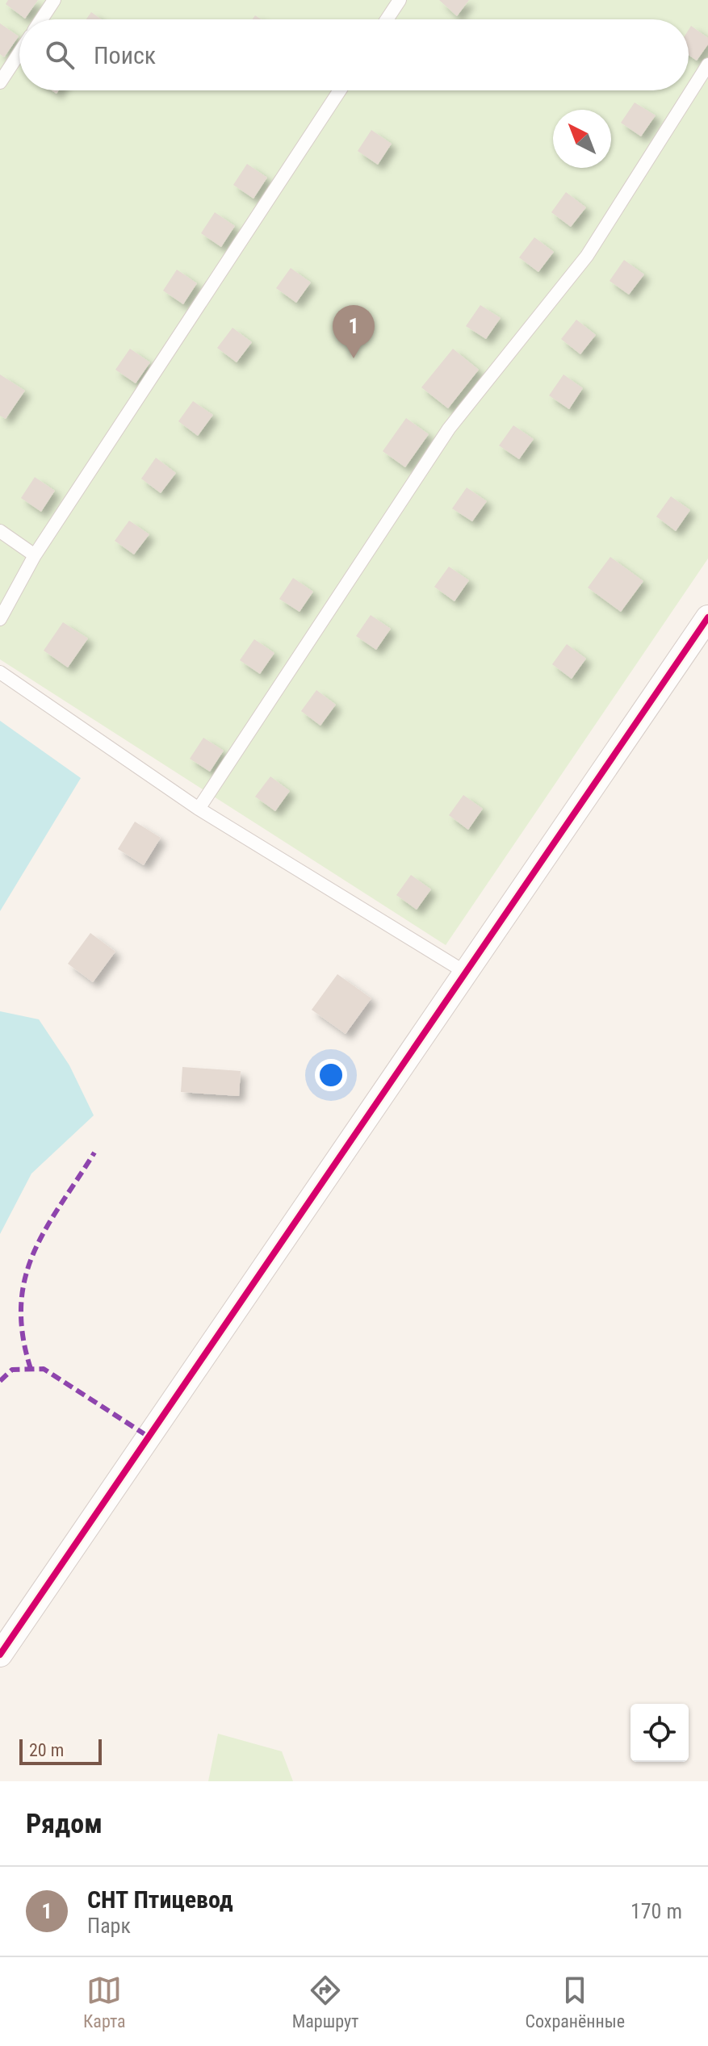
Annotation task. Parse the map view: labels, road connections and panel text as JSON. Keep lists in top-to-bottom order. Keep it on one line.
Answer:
{"scale_bar":"20 m","north":"top left","page":{"search":"Поиск","pins":"1","scale":"20 m","heading":"Рядом","list":[{"mark":"1","name":"СНТ Птицевод","note":"Парк","value":"170 m"}],"nav":["Карта","Маршрут","Сохранённые"]}}
